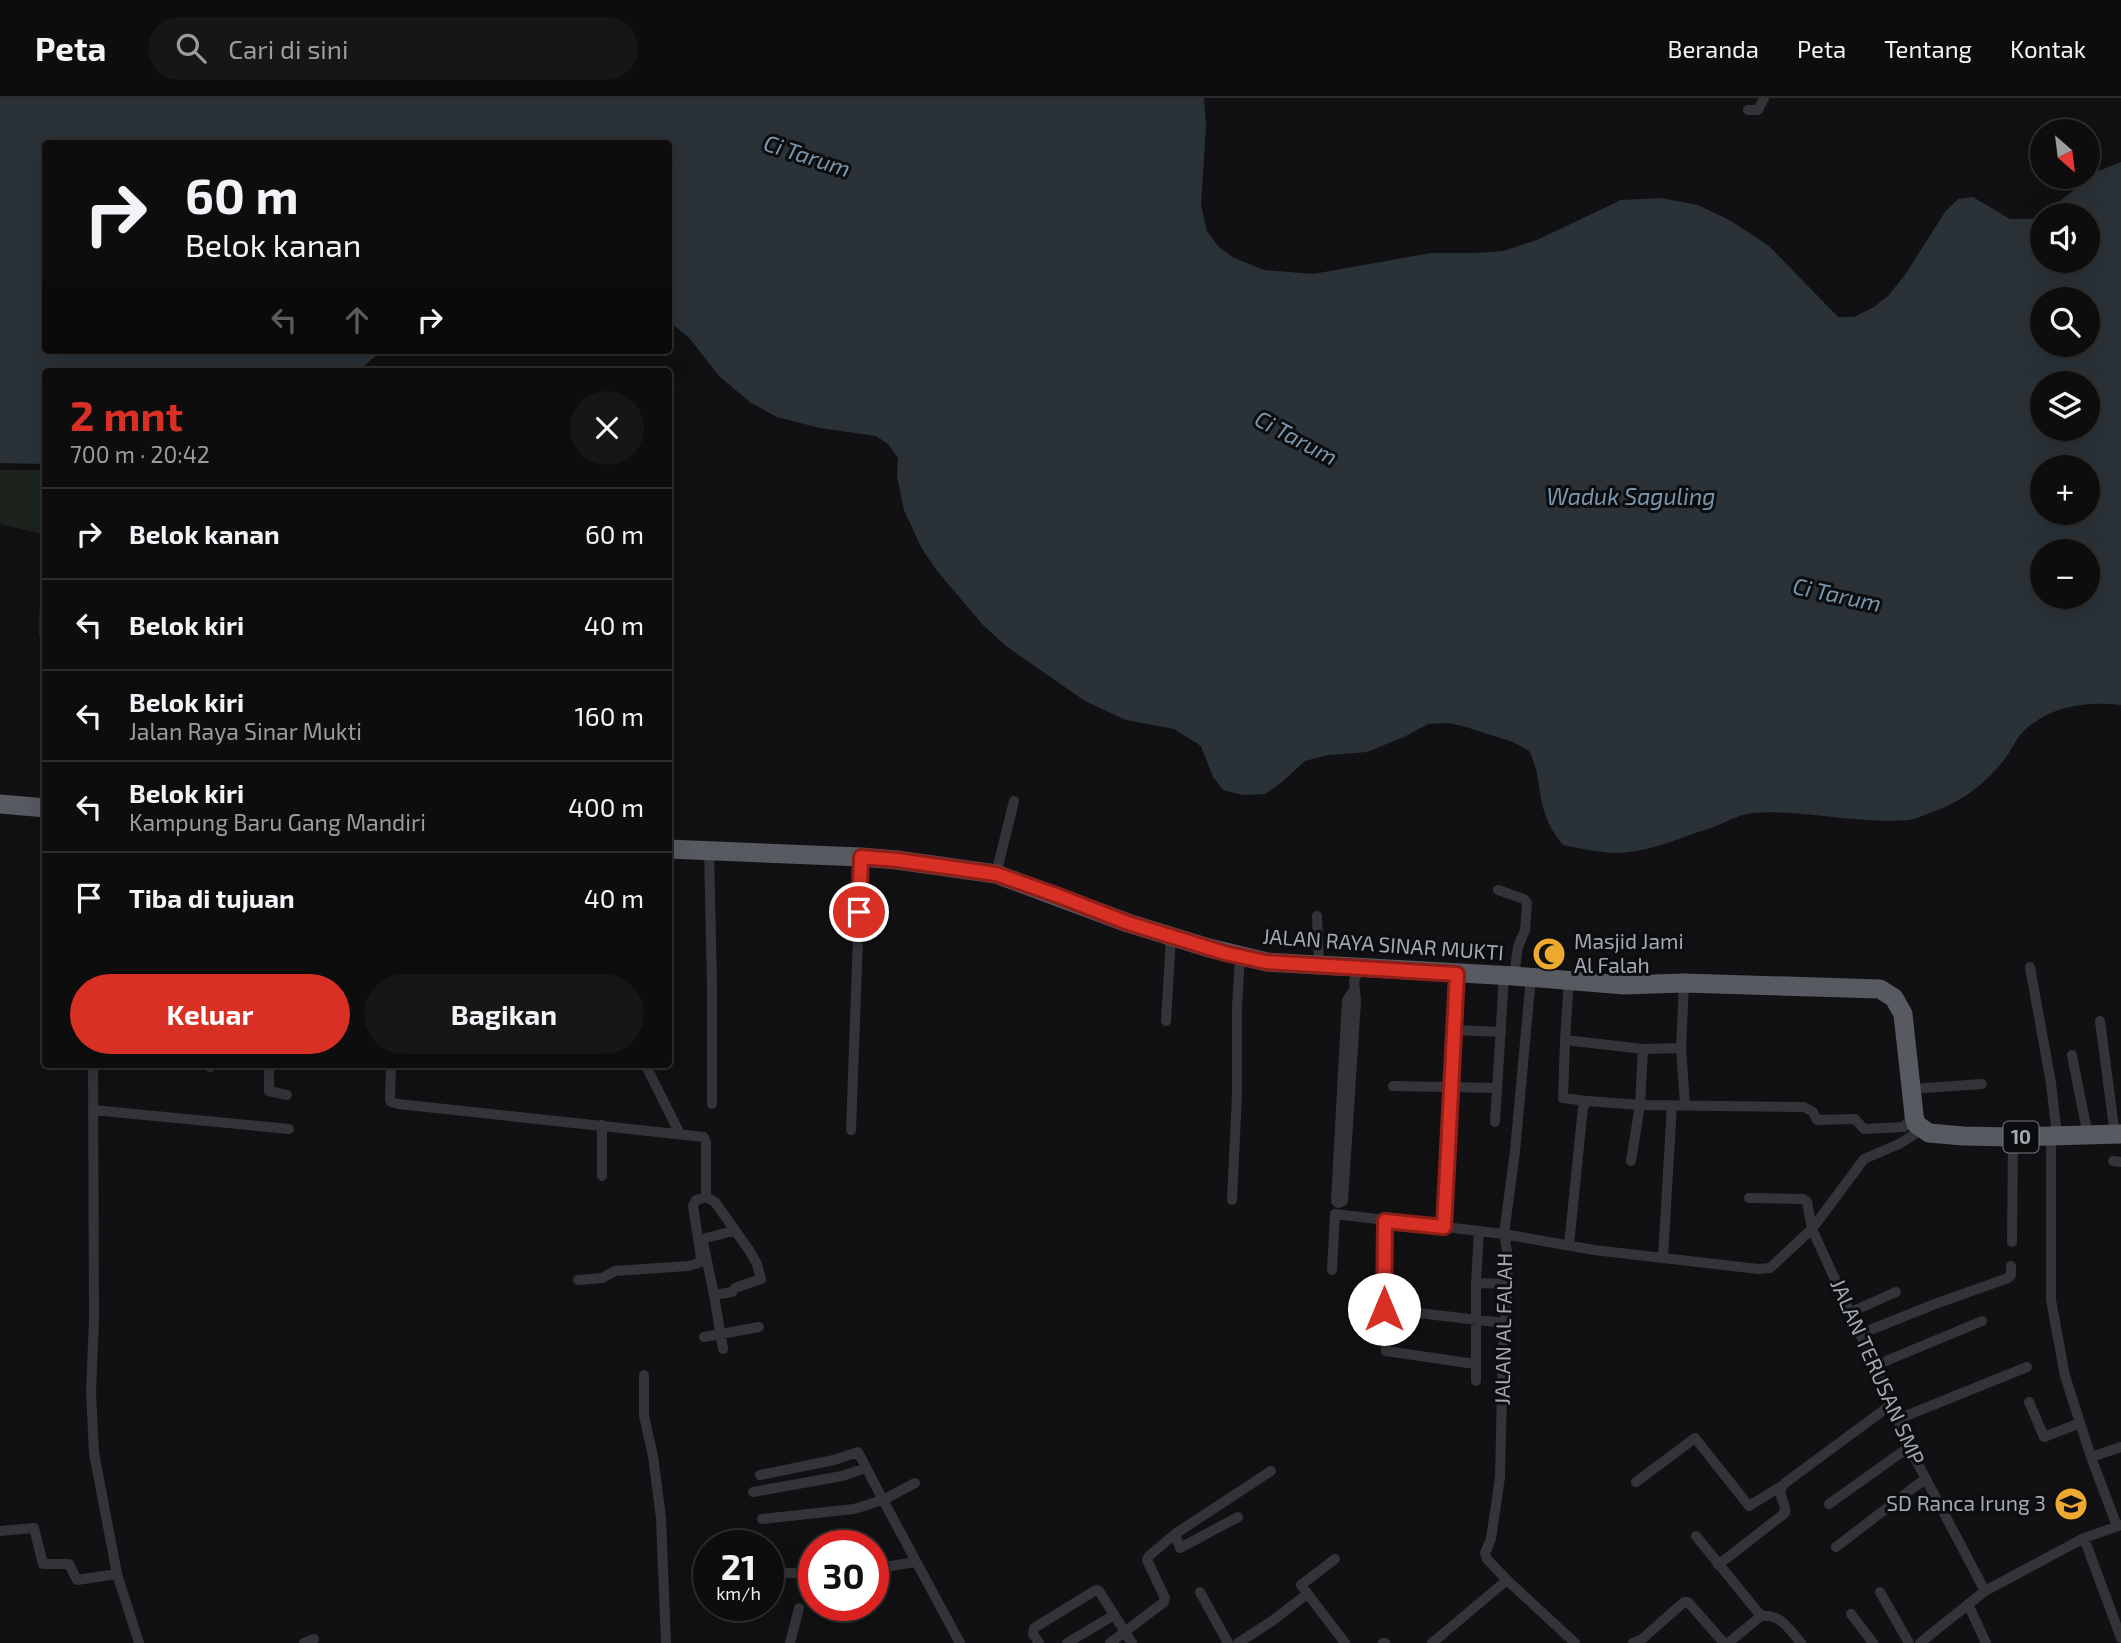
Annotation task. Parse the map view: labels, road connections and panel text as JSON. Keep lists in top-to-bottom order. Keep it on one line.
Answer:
{"streets":{"highway":["JALAN RAYA SINAR MUKTI","10"],"street":["JALAN AL FALAH","JALAN TERUSAN SMP"]},"crossings":[["JALAN RAYA SINAR MUKTI","10"],["JALAN RAYA SINAR MUKTI","JALAN AL FALAH"]],"water":["Ci Tarum","Waduk Saguling"],"places":{"mosque":["Masjid Jami Al Falah"],"school or university":["SD Ranca Irung 3"]},"north":"bottom right","page":{"header":"Peta","search":"Cari di sini","nav":["Beranda","Peta","Tentang","Kontak"],"map_buttons":["+","−"],"turn":["60 m","Belok kanan"],"heading":["2 mnt","700 m · 20:42"],"list":[{"name":"Belok kanan","value":"60 m"},{"name":"Belok kiri","value":"40 m"},{"name":"Belok kiri","note":"Jalan Raya Sinar Mukti","value":"160 m"},{"name":"Belok kiri","note":"Kampung Baru Gang Mandiri","value":"400 m"},{"name":"Tiba di tujuan","value":"40 m"}],"buttons":["Keluar","Bagikan"],"speed":"21 km/h","limit":"30"}}
